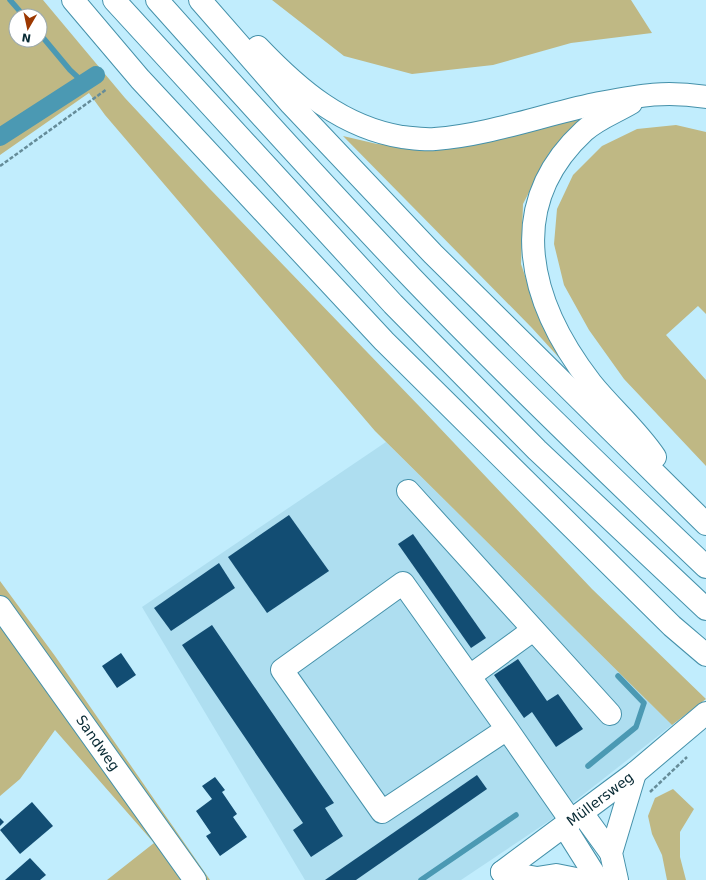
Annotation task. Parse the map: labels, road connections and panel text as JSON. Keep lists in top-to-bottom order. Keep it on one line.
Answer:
{"streets":{"main road":["Sandweg","Müllersweg"]},"north":"bottom"}
